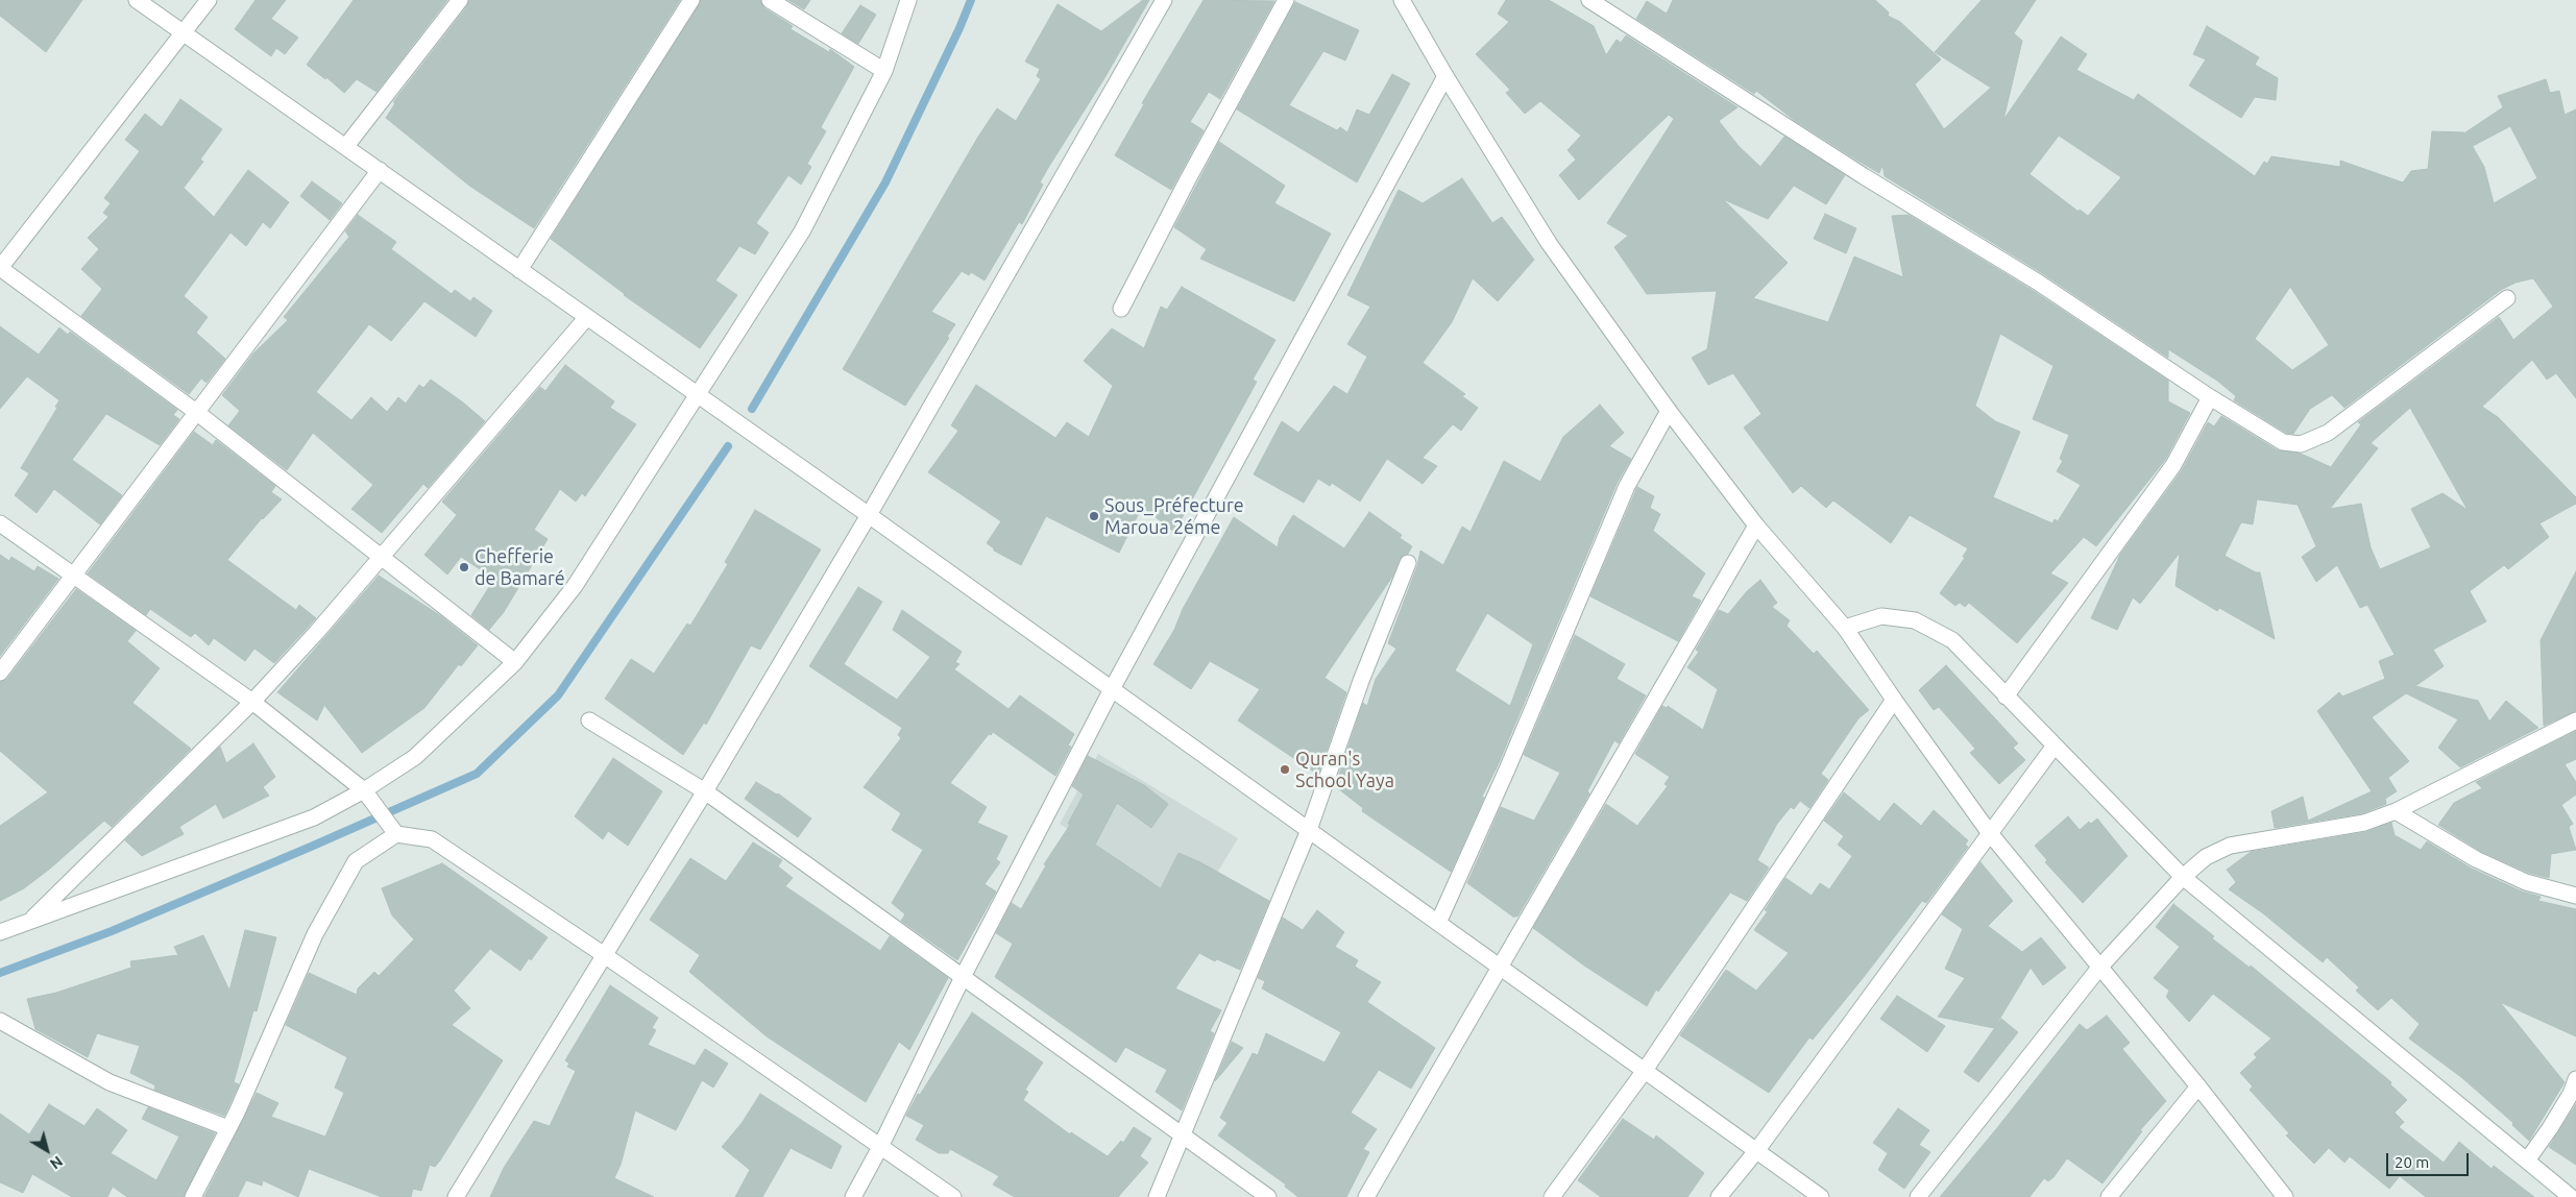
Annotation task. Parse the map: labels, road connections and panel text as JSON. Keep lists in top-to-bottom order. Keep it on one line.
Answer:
{"places":["Sous_Préfecture Maroua 2éme","Chefferie de Bamaré","Quran's School Yaya"],"scale_bar":"20 m","north":"bottom right"}
